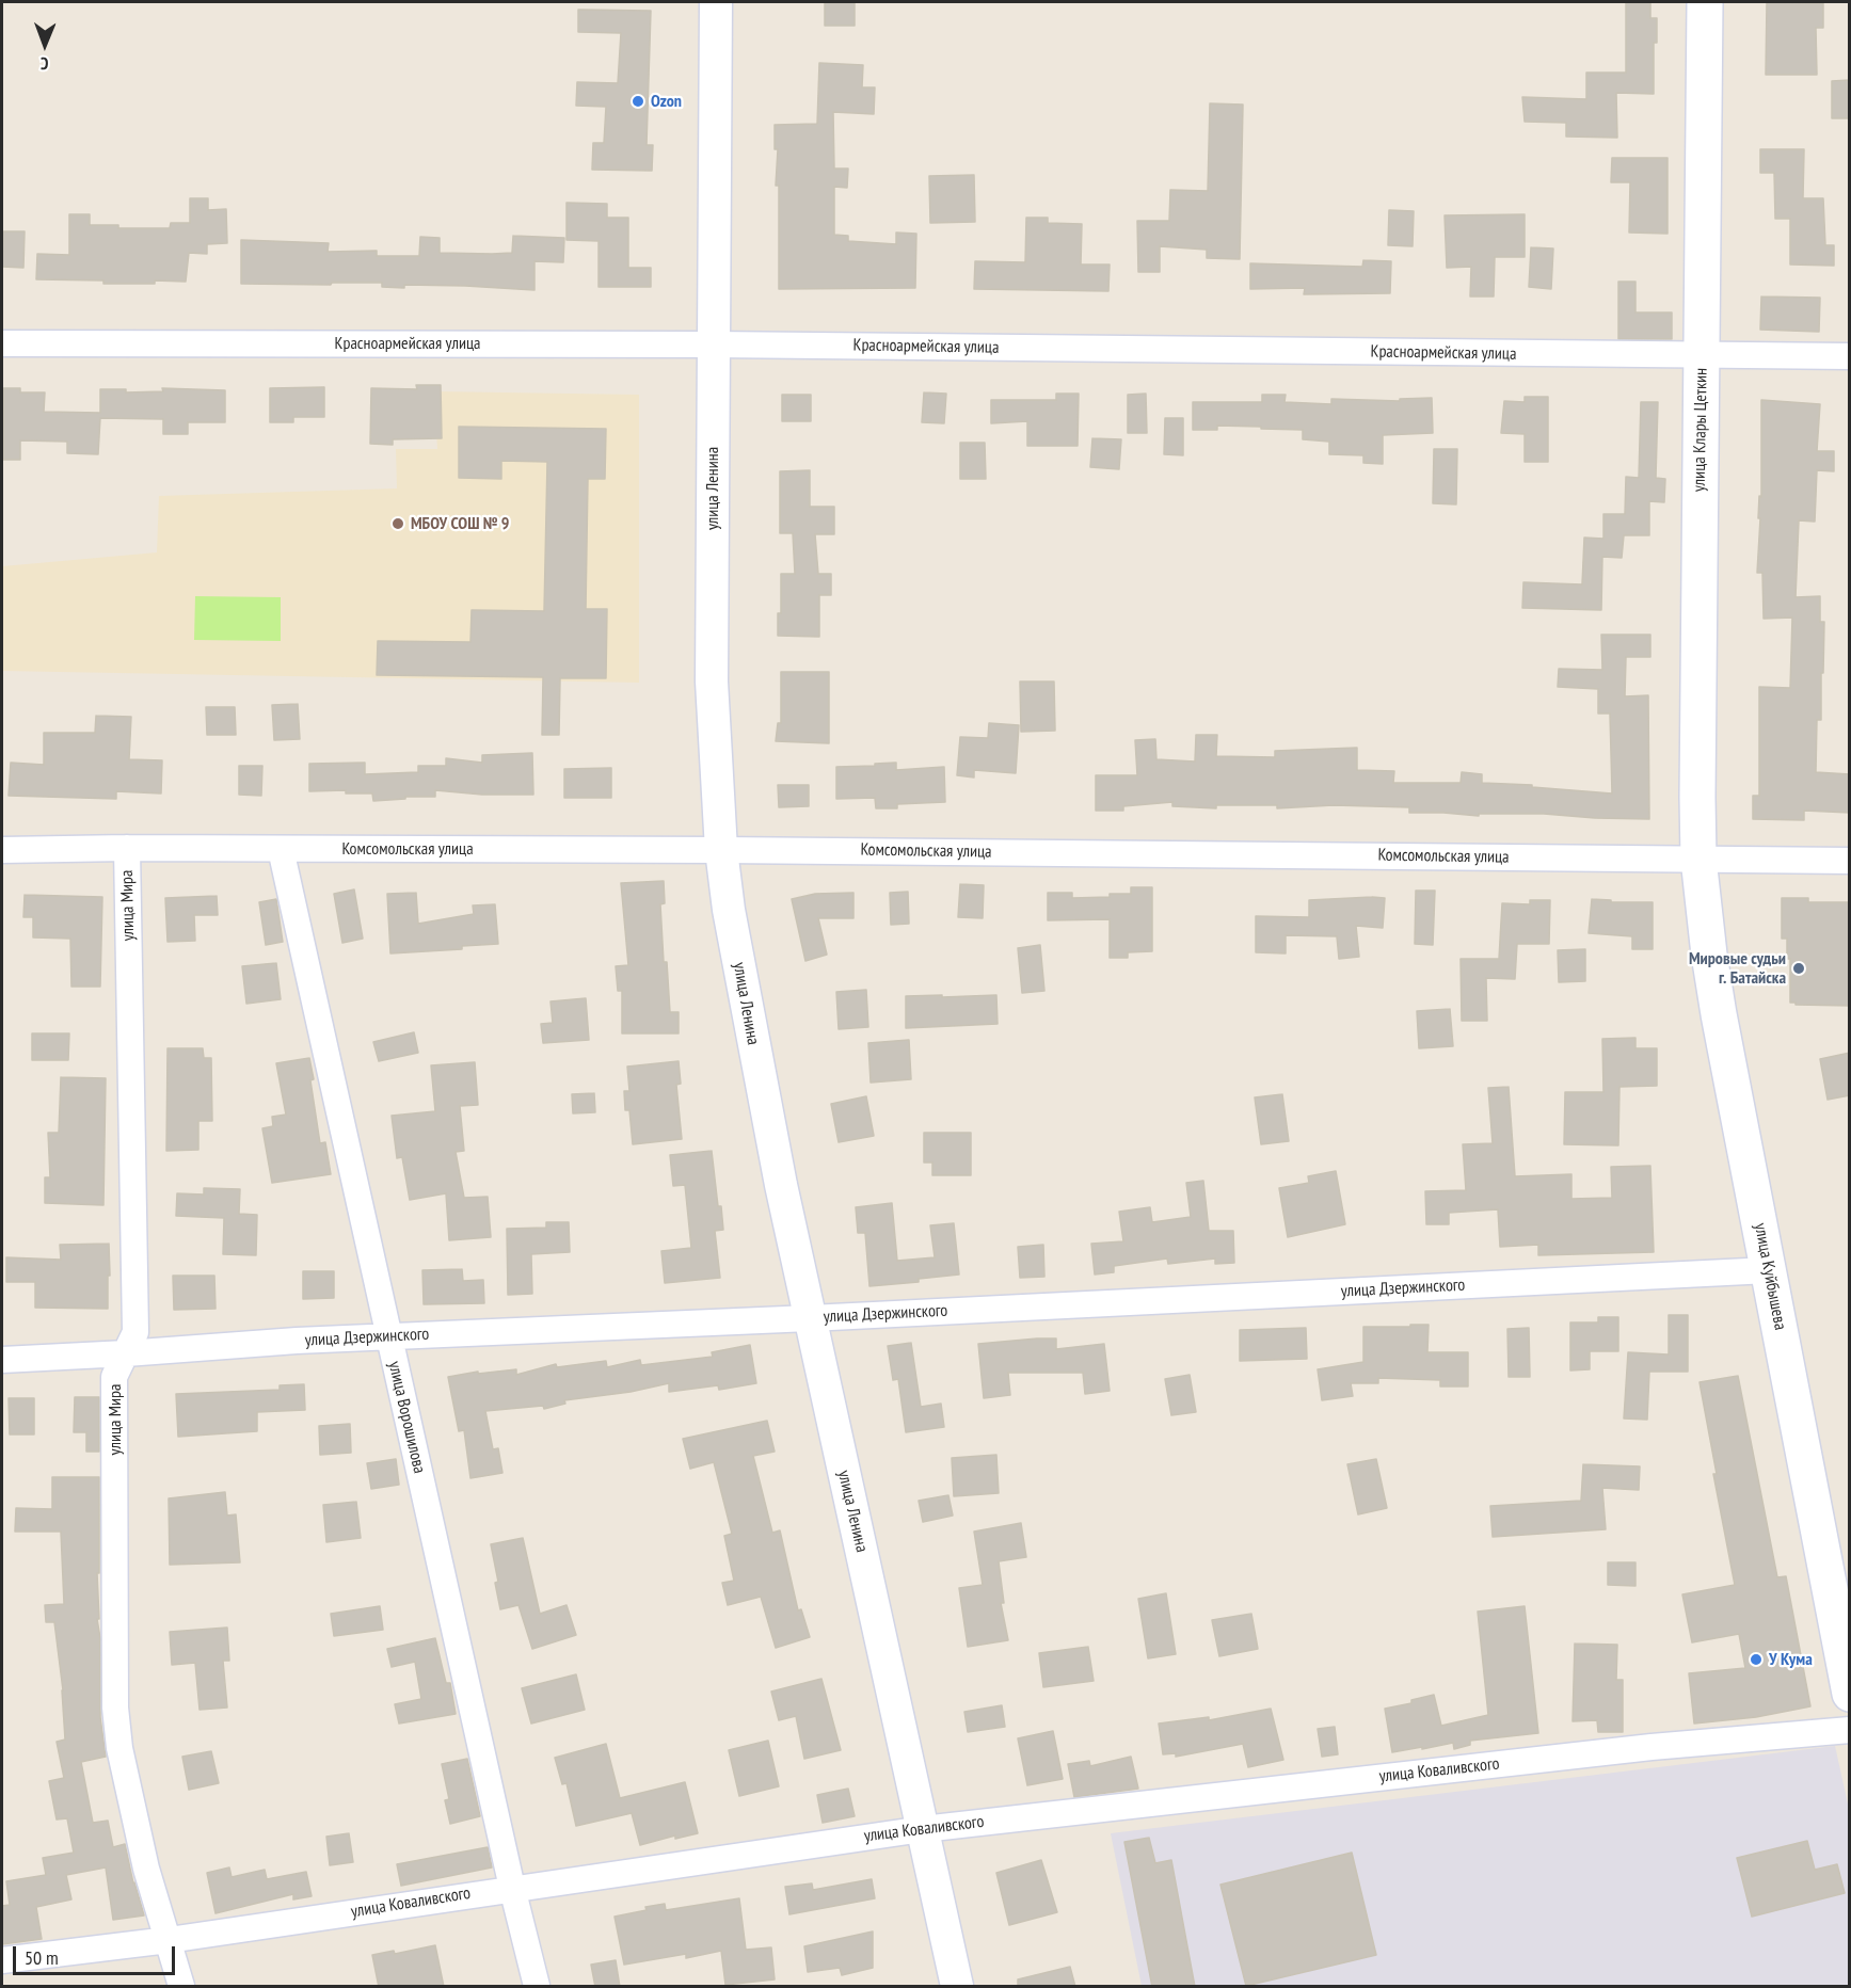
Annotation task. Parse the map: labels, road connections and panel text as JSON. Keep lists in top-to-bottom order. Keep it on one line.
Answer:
{"streets":{"main road":["улица Клары Цеткин","улица Куйбышева"],"street":["Красноармейская улица","улица Ленина","Комсомольская улица","улица Мира","улица Дзержинского","улица Ворошилова","улица Коваливского"]},"crossings":[["Красноармейская улица","улица Клары Цеткин"],["Красноармейская улица","улица Ленина"],["улица Клары Цеткин","Комсомольская улица"],["улица Клары Цеткин","улица Куйбышева"],["улица Ленина","Комсомольская улица"],["улица Ленина","улица Дзержинского"],["улица Ленина","улица Коваливского"],["Комсомольская улица","улица Мира"],["Комсомольская улица","улица Куйбышева"],["Комсомольская улица","улица Ворошилова"],["улица Мира","улица Дзержинского"],["улица Мира","улица Коваливского"],["улица Куйбышева","улица Дзержинского"],["улица Дзержинского","улица Ворошилова"],["улица Ворошилова","улица Коваливского"]],"places":["Ozon","МБОУ СОШ № 9","Мировые судьи г. Батайска","У Кума"],"scale_bar":"50 m","north":"bottom"}
